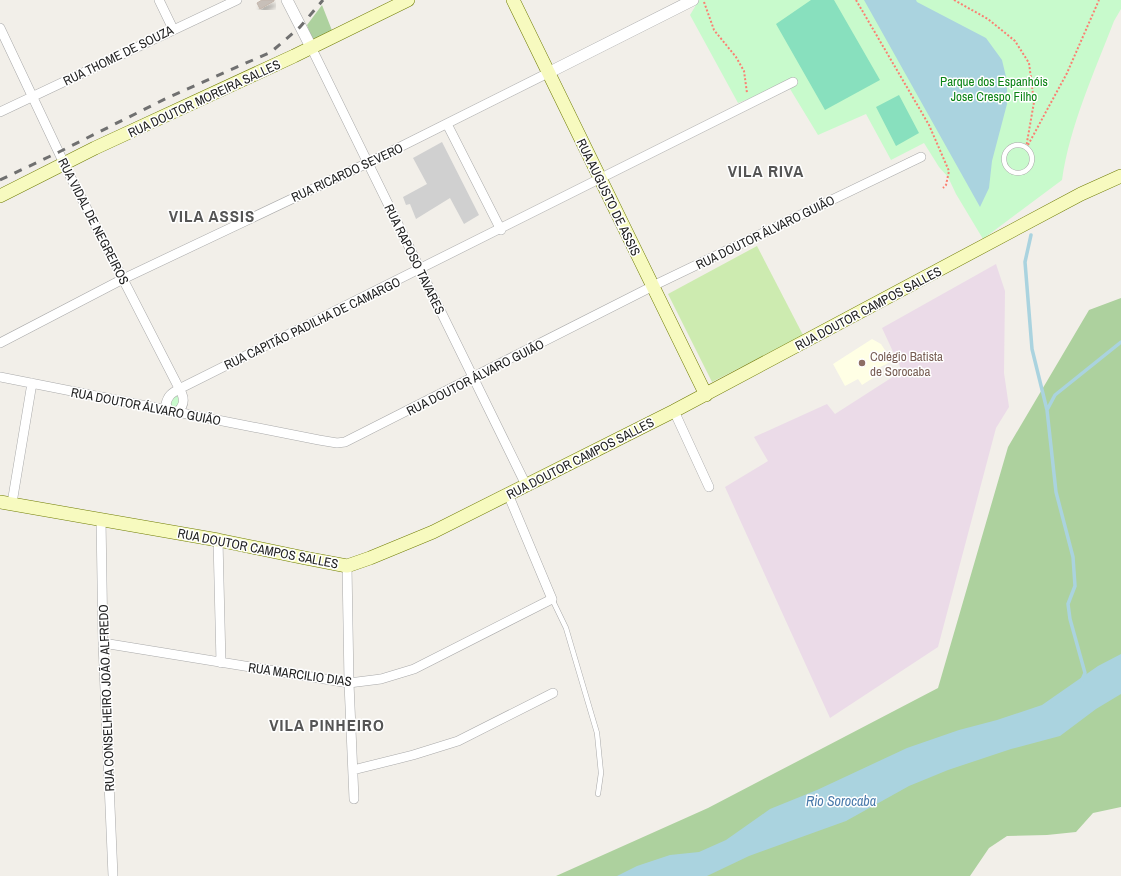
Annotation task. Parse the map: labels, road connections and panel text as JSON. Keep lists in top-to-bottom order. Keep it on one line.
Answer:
{"streets":{"main road":["RUA DOUTOR MOREIRA SALLES","RUA AUGUSTO DE ASSIS","RUA DOUTOR CAMPOS SALLES"],"street":["RUA THOME DE SOUZA","RUA RICARDO SEVERO","RUA VIDAL DE NEGREIROS","RUA DOUTOR ÁLVARO GUIÃO","RUA RAPOSO TAVARES","RUA CAPITÃO PADILHA DE CAMARGO","RUA MARCILIO DIAS","RUA CONSELHEIRO JOÃO ALFREDO"]},"crossings":[["RUA THOME DE SOUZA","RUA VIDAL DE NEGREIROS"],["RUA DOUTOR MOREIRA SALLES","RUA VIDAL DE NEGREIROS"],["RUA DOUTOR MOREIRA SALLES","RUA RAPOSO TAVARES"],["RUA RICARDO SEVERO","RUA AUGUSTO DE ASSIS"],["RUA RICARDO SEVERO","RUA VIDAL DE NEGREIROS"],["RUA RICARDO SEVERO","RUA RAPOSO TAVARES"],["RUA AUGUSTO DE ASSIS","RUA DOUTOR ÁLVARO GUIÃO"],["RUA AUGUSTO DE ASSIS","RUA DOUTOR CAMPOS SALLES"],["RUA AUGUSTO DE ASSIS","RUA CAPITÃO PADILHA DE CAMARGO"],["RUA VIDAL DE NEGREIROS","RUA DOUTOR ÁLVARO GUIÃO"],["RUA VIDAL DE NEGREIROS","RUA CAPITÃO PADILHA DE CAMARGO"],["RUA DOUTOR ÁLVARO GUIÃO","RUA RAPOSO TAVARES"],["RUA DOUTOR ÁLVARO GUIÃO","RUA CAPITÃO PADILHA DE CAMARGO"],["RUA RAPOSO TAVARES","RUA DOUTOR CAMPOS SALLES"],["RUA RAPOSO TAVARES","RUA CAPITÃO PADILHA DE CAMARGO"],["RUA DOUTOR CAMPOS SALLES","RUA CONSELHEIRO JOÃO ALFREDO"],["RUA MARCILIO DIAS","RUA CONSELHEIRO JOÃO ALFREDO"]],"districts":["VILA RIVA","VILA ASSIS","VILA PINHEIRO"],"water":["Rio Sorocaba"],"parks":["Parque dos Espanhóis Jose Crespo Filho"],"places":["Colégio Batista de Sorocaba"]}
